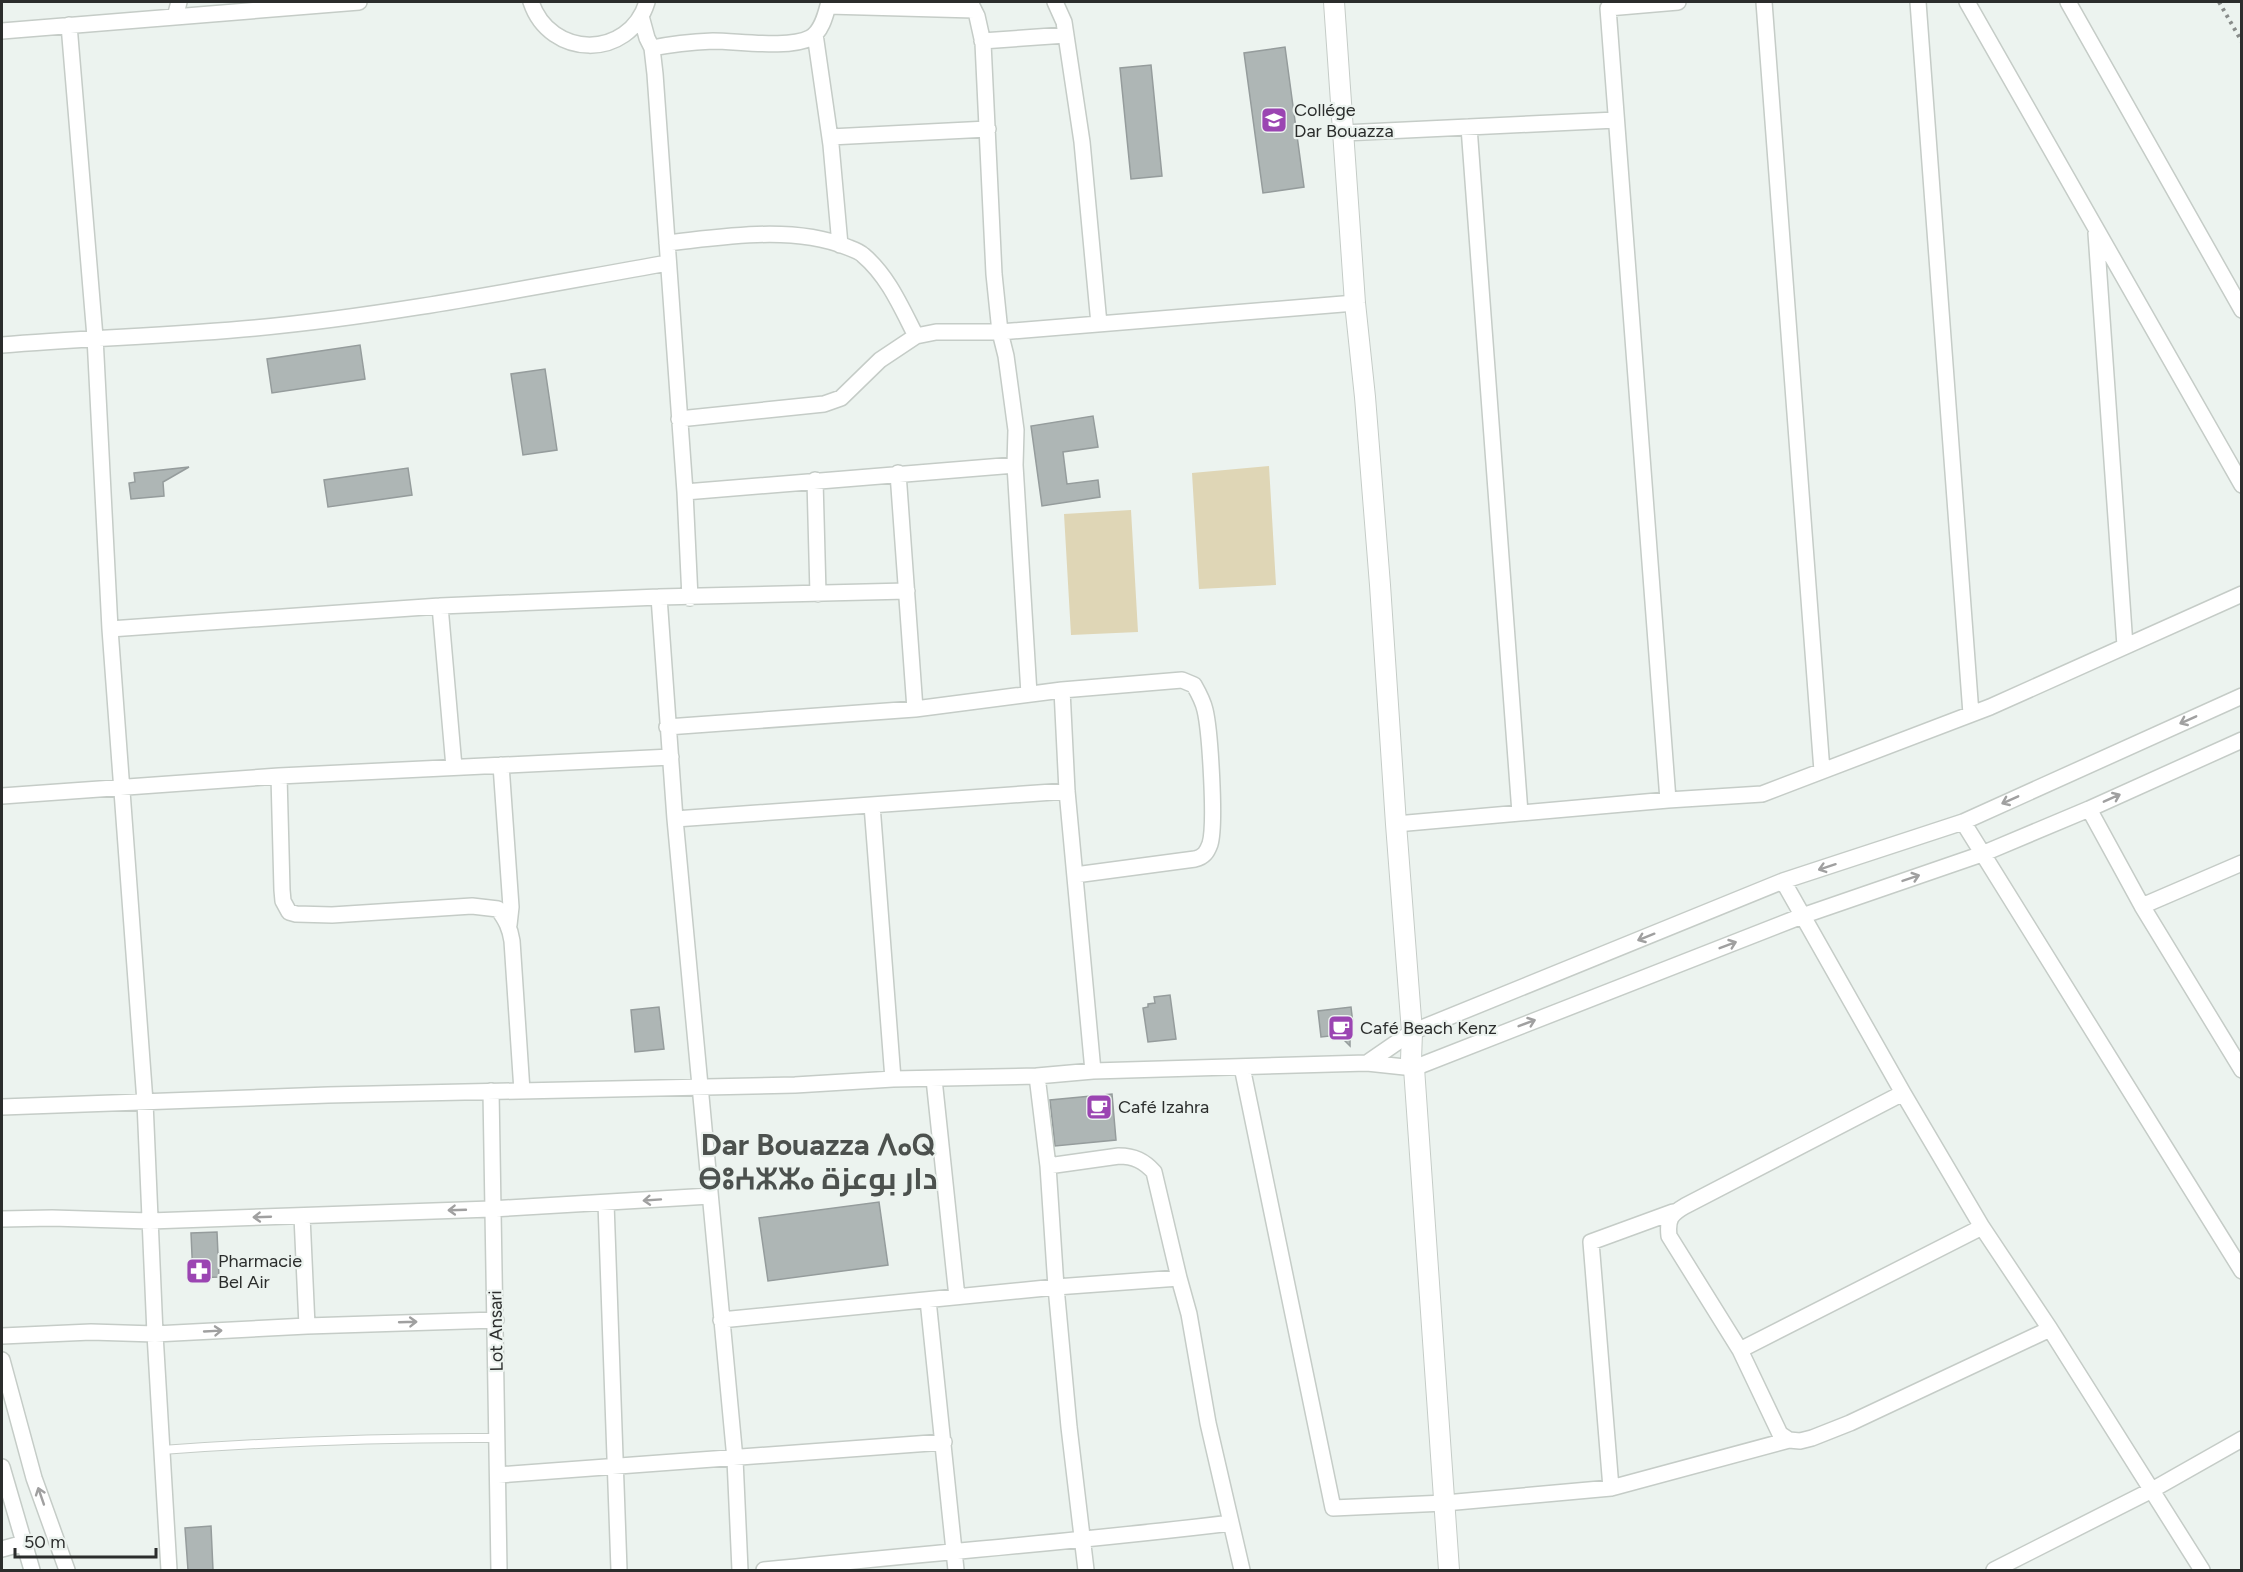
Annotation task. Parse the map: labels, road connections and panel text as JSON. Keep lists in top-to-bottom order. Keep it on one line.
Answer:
{"streets":{"street":["Lot Ansari"]},"districts":["Dar Bouazza ⴷⴰⵕ ⴱⵓⵄⵣⵣⴰ دار بوعزة"],"places":{"school or university":["Collége Dar Bouazza"],"cafe":["Café Beach Kenz","Café Izahra"],"pharmacy":["Pharmacie Bel Air"]},"scale_bar":"50 m"}
